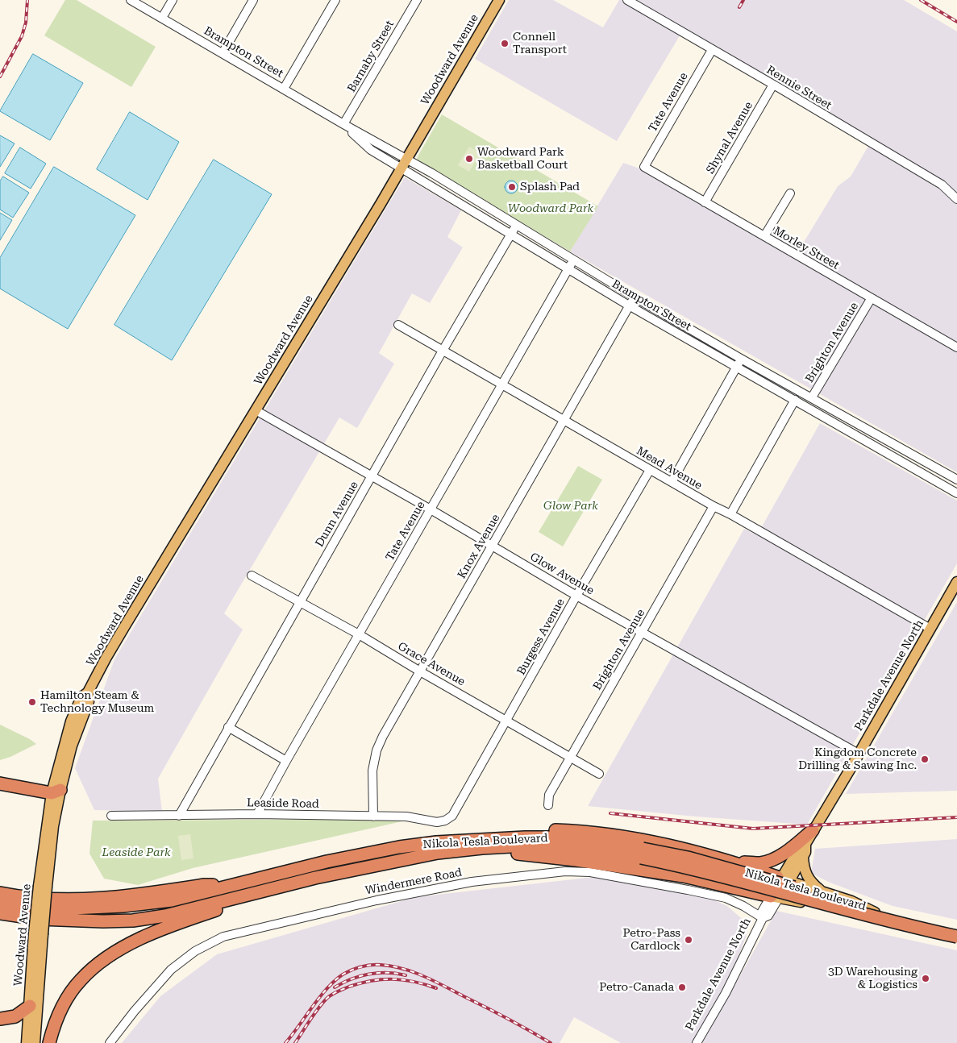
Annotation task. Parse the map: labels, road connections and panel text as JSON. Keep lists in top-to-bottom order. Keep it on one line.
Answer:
{"streets":{"highway":["Nikola Tesla Boulevard"],"main road":["Woodward Avenue","Parkdale Avenue North"],"street":["Brampton Street","Barnaby Street","Rennie Street","Tate Avenue","Shynal Avenue","Morley Street","Brighton Avenue","Mead Avenue","Dunn Avenue","Knox Avenue","Glow Avenue","Burgess Avenue","Grace Avenue","Leaside Road","Windermere Road"]},"crossings":[["Brampton Street","Barnaby Street"],["Brampton Street","Woodward Avenue"],["Brampton Street","Tate Avenue"],["Brampton Street","Brighton Avenue"],["Brampton Street","Dunn Avenue"],["Brampton Street","Knox Avenue"],["Woodward Avenue","Glow Avenue"],["Rennie Street","Tate Avenue"],["Rennie Street","Shynal Avenue"],["Tate Avenue","Morley Street"],["Tate Avenue","Mead Avenue"],["Tate Avenue","Glow Avenue"],["Tate Avenue","Grace Avenue"],["Tate Avenue","Leaside Road"],["Shynal Avenue","Morley Street"],["Morley Street","Brighton Avenue"],["Brighton Avenue","Mead Avenue"],["Brighton Avenue","Glow Avenue"],["Brighton Avenue","Grace Avenue"],["Mead Avenue","Dunn Avenue"],["Mead Avenue","Knox Avenue"],["Mead Avenue","Burgess Avenue"],["Mead Avenue","Parkdale Avenue North"],["Dunn Avenue","Glow Avenue"],["Dunn Avenue","Grace Avenue"],["Dunn Avenue","Leaside Road"],["Knox Avenue","Glow Avenue"],["Knox Avenue","Grace Avenue"],["Knox Avenue","Leaside Road"],["Glow Avenue","Burgess Avenue"],["Glow Avenue","Parkdale Avenue North"],["Burgess Avenue","Grace Avenue"],["Burgess Avenue","Leaside Road"],["Parkdale Avenue North","Windermere Road"]],"parks":["Woodward Park","Glow Park","Leaside Park"],"places":["Connell Transport","Woodward Park Basketball Court","Splash Pad","Hamilton Steam & Technology Museum","Kingdom Concrete Drilling & Sawing Inc.","Petro-Pass Cardlock","3D Warehousing & Logistics","Petro-Canada"]}
